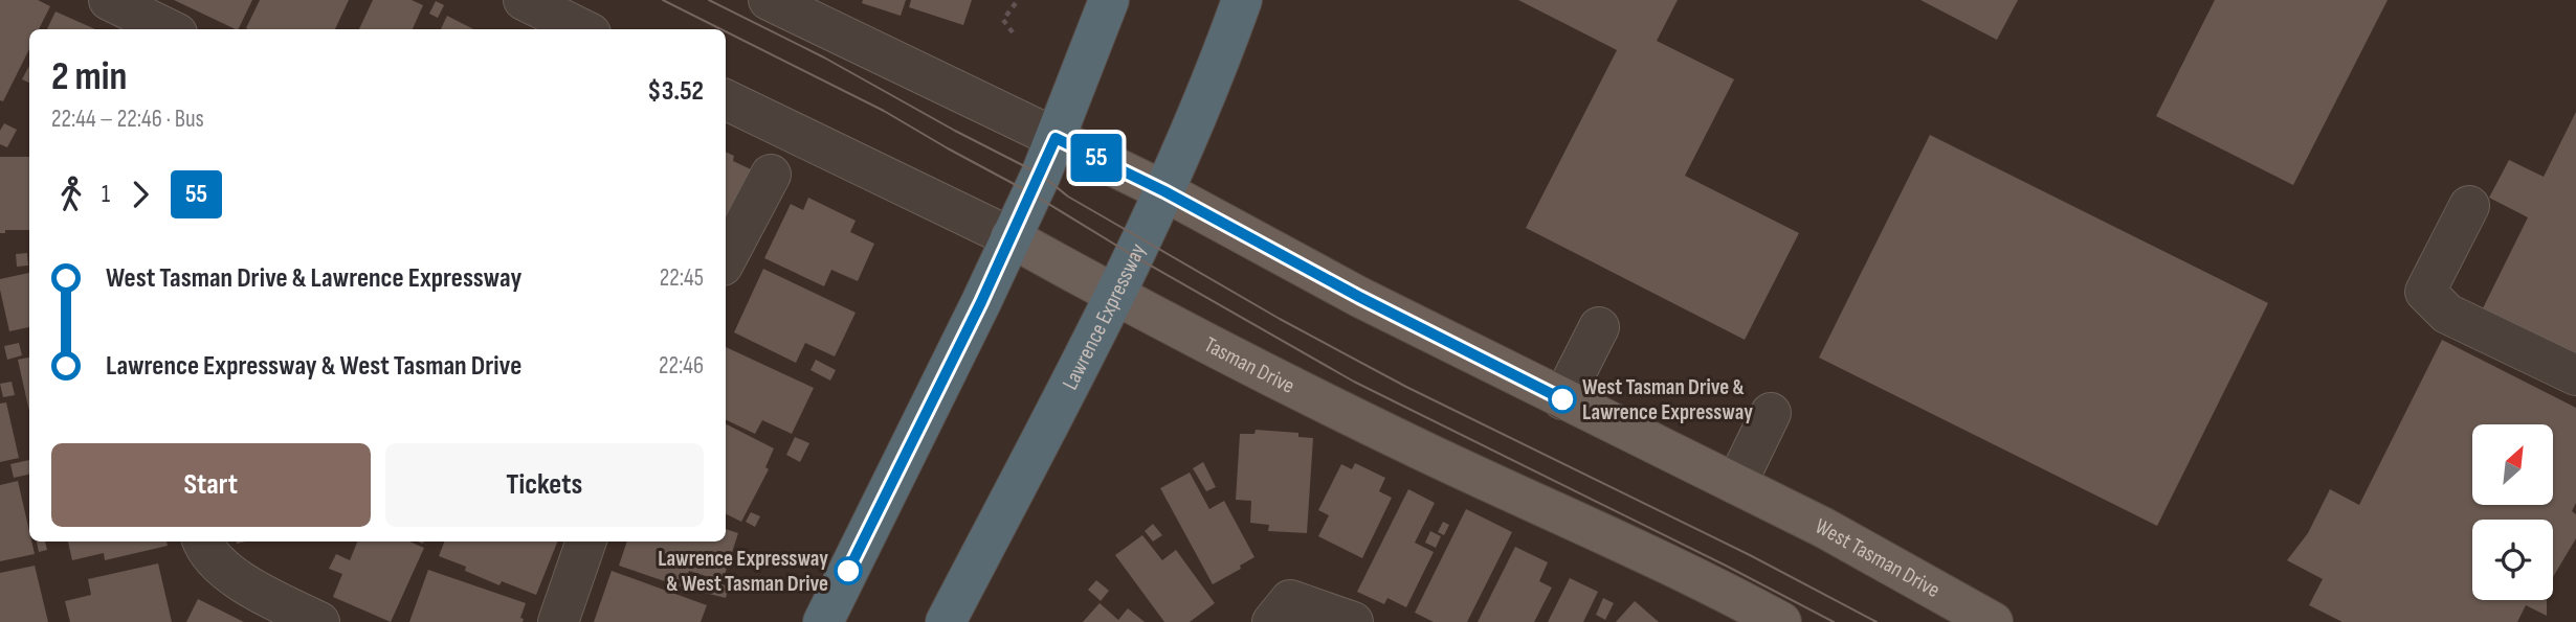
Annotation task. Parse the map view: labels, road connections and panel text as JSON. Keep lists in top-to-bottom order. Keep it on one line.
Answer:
{"streets":{"highway":["Lawrence Expressway"],"main road":["Tasman Drive","West Tasman Drive"]},"crossings":[["Lawrence Expressway","Tasman Drive"]],"places":["West Tasman Drive & Lawrence Expressway","Lawrence Expressway & West Tasman Drive"],"lines":["bus line 55"],"north":"top right","page":{"on_map":"55","heading":["2 min","22:44 – 22:46 · Bus","$3.52"],"legs":["1","55"],"list":[{"name":"West Tasman Drive & Lawrence Expressway","value":"22:45"},{"name":"Lawrence Expressway & West Tasman Drive","value":"22:46"}],"buttons":["Start","Tickets"]}}
